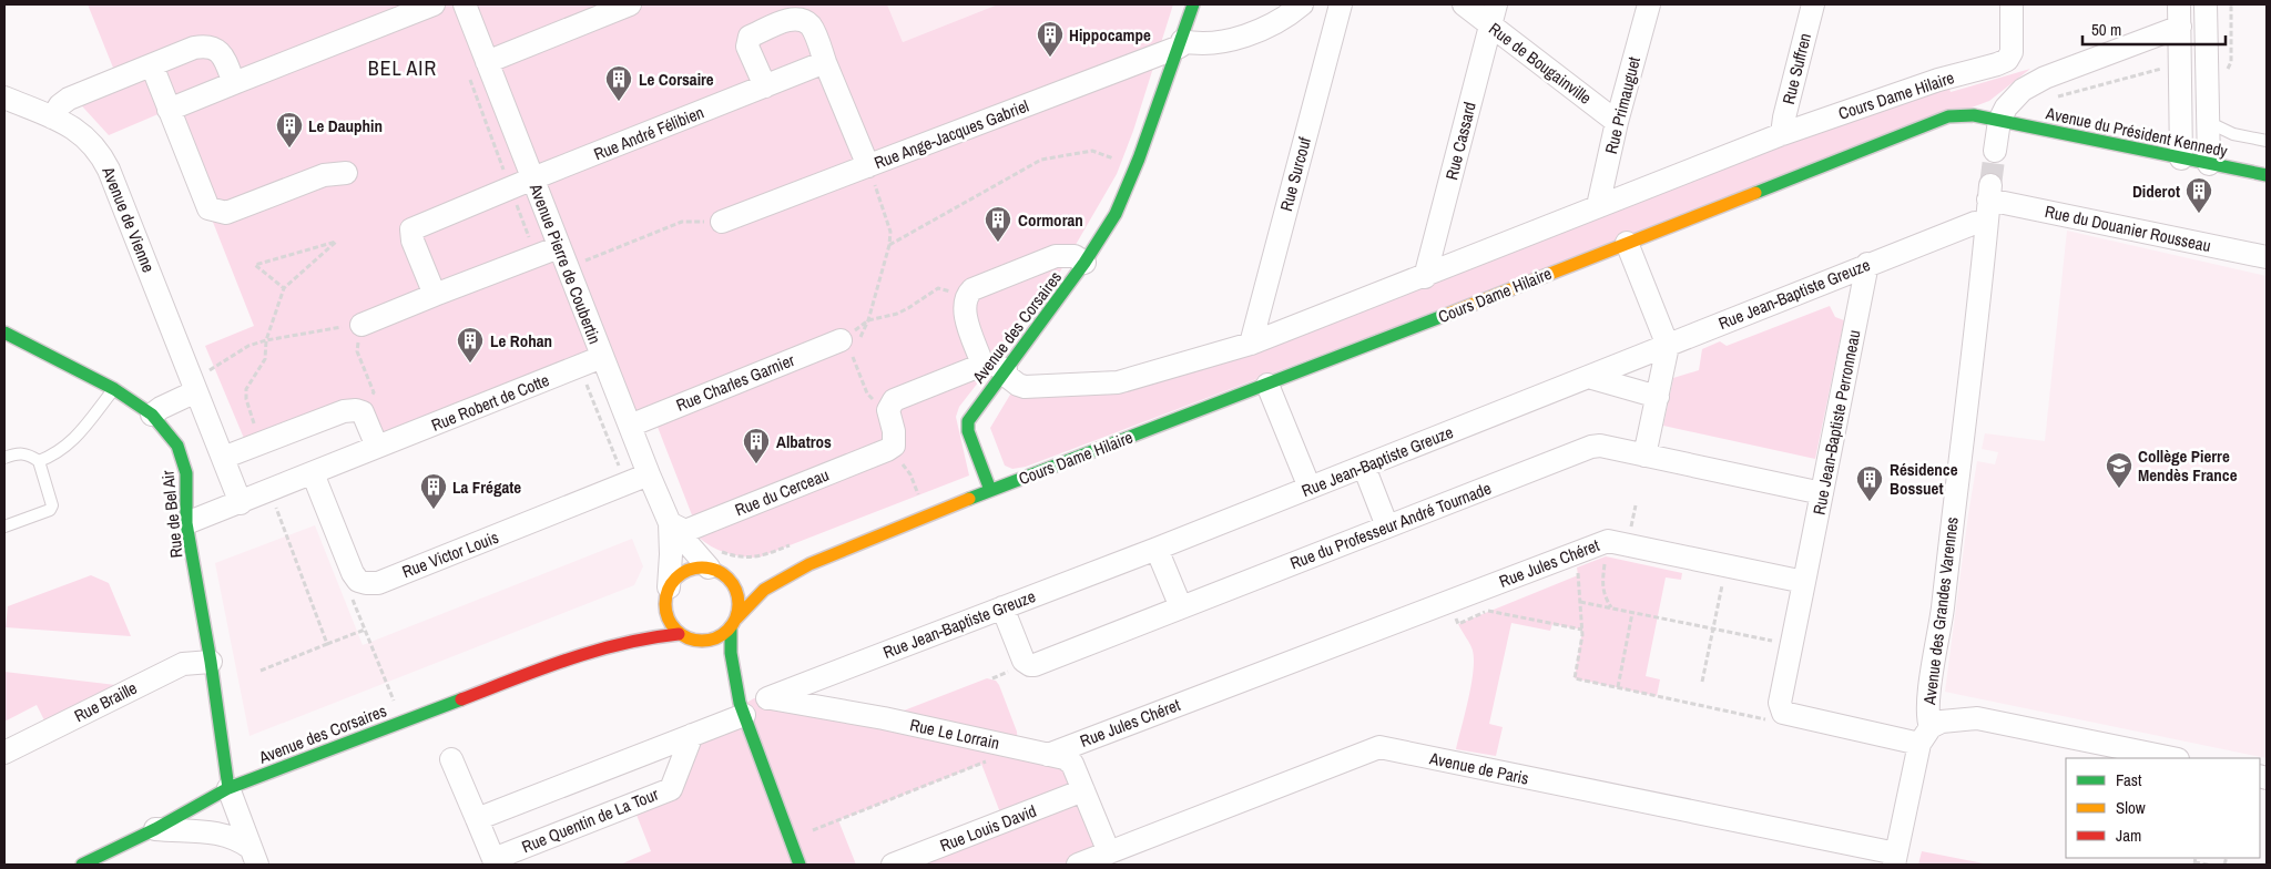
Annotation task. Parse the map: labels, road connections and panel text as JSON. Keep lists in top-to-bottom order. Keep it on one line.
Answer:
{"streets":{"street":["Rue de Bougainville","Rue Suffren","Cours Dame Hilaire","Rue Primauguet","Avenue du Président Kennedy","Rue André Félibien","Rue Ange-Jacques Gabriel","Rue Cassard","Rue Surcouf","Avenue de Vienne","Rue du Douanier Rousseau","Avenue Pierre de Coubertin","Rue Jean-Baptiste Greuze","Avenue des Corsaires","Rue Charles Garnier","Rue Robert de Cotte","Rue Jean-Baptiste Perronneau","Rue du Cerceau","Rue de Bel Air","Rue du Professeur André Tournade","Rue Victor Louis","Rue Jules Chéret","Avenue des Grandes Varennes","Rue Braille","Rue Le Lorrain","Avenue de Paris","Rue Quentin de La Tour","Rue Louis David"]},"crossings":[["Rue de Bougainville","Rue Primauguet"],["Rue de Bougainville","Rue Cassard"],["Rue Suffren","Cours Dame Hilaire"],["Cours Dame Hilaire","Rue Primauguet"],["Cours Dame Hilaire","Avenue du Président Kennedy"],["Cours Dame Hilaire","Rue Cassard"],["Cours Dame Hilaire","Rue Surcouf"],["Cours Dame Hilaire","Avenue des Corsaires"],["Rue André Félibien","Avenue Pierre de Coubertin"],["Rue Ange-Jacques Gabriel","Avenue des Corsaires"],["Avenue de Vienne","Rue Robert de Cotte"],["Rue du Douanier Rousseau","Avenue des Grandes Varennes"],["Avenue Pierre de Coubertin","Avenue des Corsaires"],["Avenue Pierre de Coubertin","Rue Charles Garnier"],["Avenue Pierre de Coubertin","Rue Robert de Cotte"],["Avenue Pierre de Coubertin","Rue du Cerceau"],["Avenue Pierre de Coubertin","Rue Victor Louis"],["Rue Jean-Baptiste Greuze","Rue Jean-Baptiste Perronneau"],["Rue Jean-Baptiste Greuze","Rue du Professeur André Tournade"],["Rue Jean-Baptiste Greuze","Avenue des Grandes Varennes"],["Rue Jean-Baptiste Greuze","Rue Le Lorrain"],["Avenue des Corsaires","Rue de Bel Air"],["Rue Robert de Cotte","Rue de Bel Air"],["Rue Jean-Baptiste Perronneau","Rue du Professeur André Tournade"],["Rue Jean-Baptiste Perronneau","Rue Jules Chéret"],["Rue de Bel Air","Rue Braille"],["Rue Jules Chéret","Rue Le Lorrain"],["Avenue des Grandes Varennes","Avenue de Paris"],["Rue Le Lorrain","Avenue de Paris"],["Rue Le Lorrain","Rue Louis David"]],"districts":["BEL AIR"],"places":{"building":["Hippocampe","Le Corsaire","Le Dauphin","Diderot","Cormoran","Le Rohan","Albatros","Résidence Bossuet","La Frégate"],"school or university":["Collège Pierre Mendès France"]},"legend":["Fast","Slow","Jam"],"scale_bar":"50 m"}
